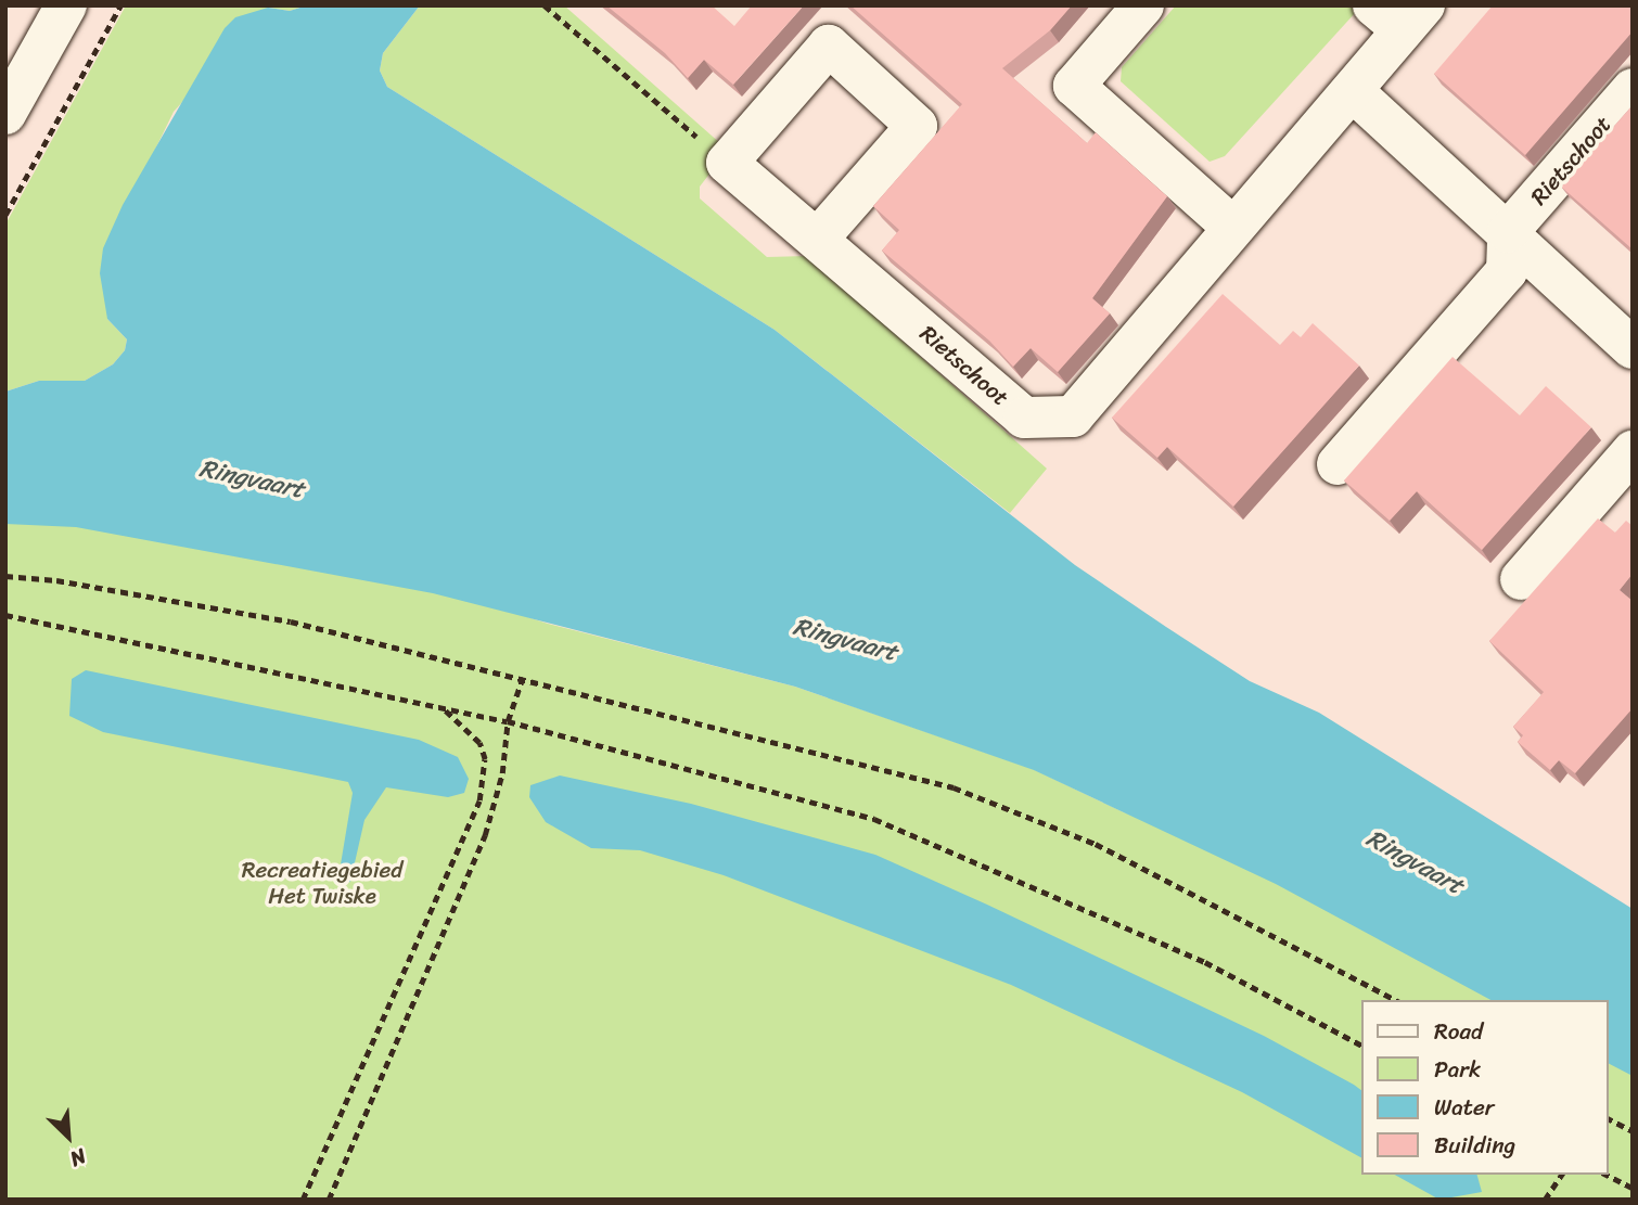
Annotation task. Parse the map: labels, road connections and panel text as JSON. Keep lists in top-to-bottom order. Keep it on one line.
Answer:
{"streets":{"street":["Rietschoot"]},"water":["Ringvaart"],"parks":["Recreatiegebied Het Twiske"],"legend":["Road","Park","Water","Building"],"north":"bottom right"}
